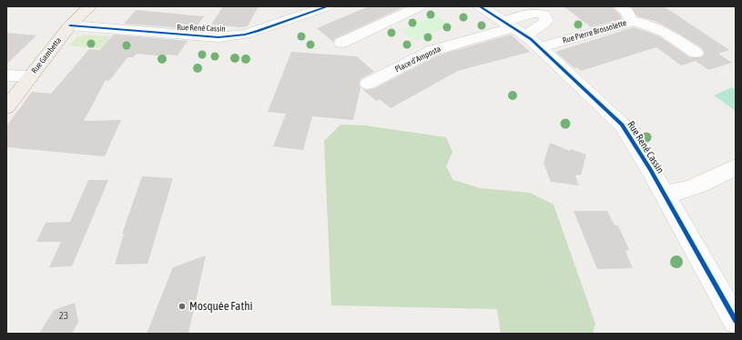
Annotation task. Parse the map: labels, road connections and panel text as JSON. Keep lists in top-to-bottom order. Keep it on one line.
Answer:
{"streets":{"main road":["Rue Gambetta"],"street":["Rue René Cassin","Rue Pierre Brossolette","Place d'Amposta"]},"crossings":[["Rue René Cassin","Rue Pierre Brossolette"],["Rue René Cassin","Rue Gambetta"],["Rue René Cassin","Place d'Amposta"]],"places":["Mosquée Fathi"],"house_numbers":["23"]}
